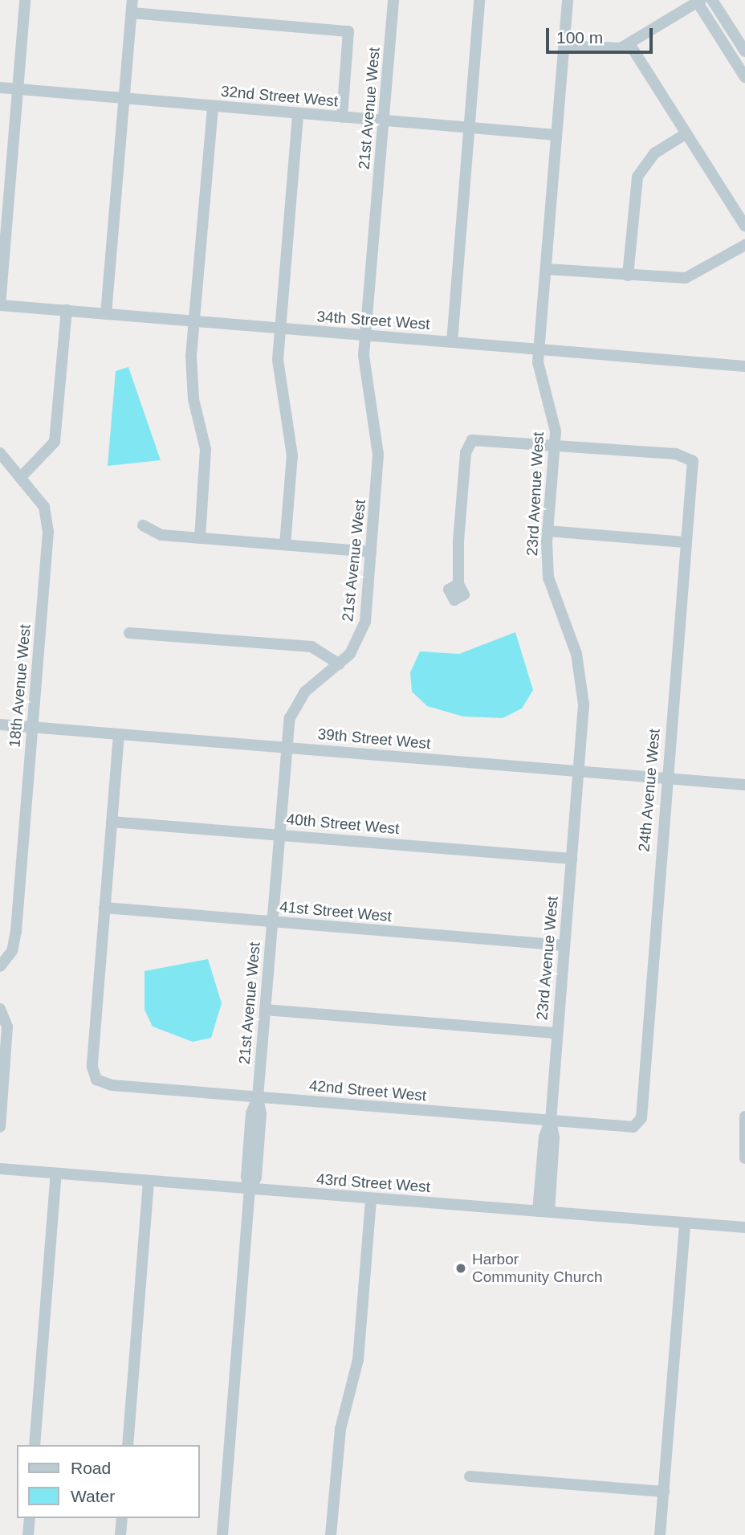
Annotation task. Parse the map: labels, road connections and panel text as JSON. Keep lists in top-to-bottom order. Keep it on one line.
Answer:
{"streets":{"street":["32nd Street West","21st Avenue West","34th Street West","23rd Avenue West","18th Avenue West","39th Street West","24th Avenue West","40th Street West","41st Street West","42nd Street West","43rd Street West"]},"crossings":[["32nd Street West","21st Avenue West"],["32nd Street West","23rd Avenue West"],["21st Avenue West","34th Street West"],["21st Avenue West","39th Street West"],["21st Avenue West","40th Street West"],["21st Avenue West","41st Street West"],["21st Avenue West","42nd Street West"],["21st Avenue West","43rd Street West"],["34th Street West","23rd Avenue West"],["23rd Avenue West","39th Street West"],["23rd Avenue West","24th Avenue West"],["23rd Avenue West","40th Street West"],["23rd Avenue West","41st Street West"],["23rd Avenue West","42nd Street West"],["23rd Avenue West","43rd Street West"],["18th Avenue West","39th Street West"],["39th Street West","24th Avenue West"],["24th Avenue West","42nd Street West"],["41st Street West","42nd Street West"]],"places":["Harbor Community Church"],"legend":["Road","Water"],"scale_bar":"100 m"}
